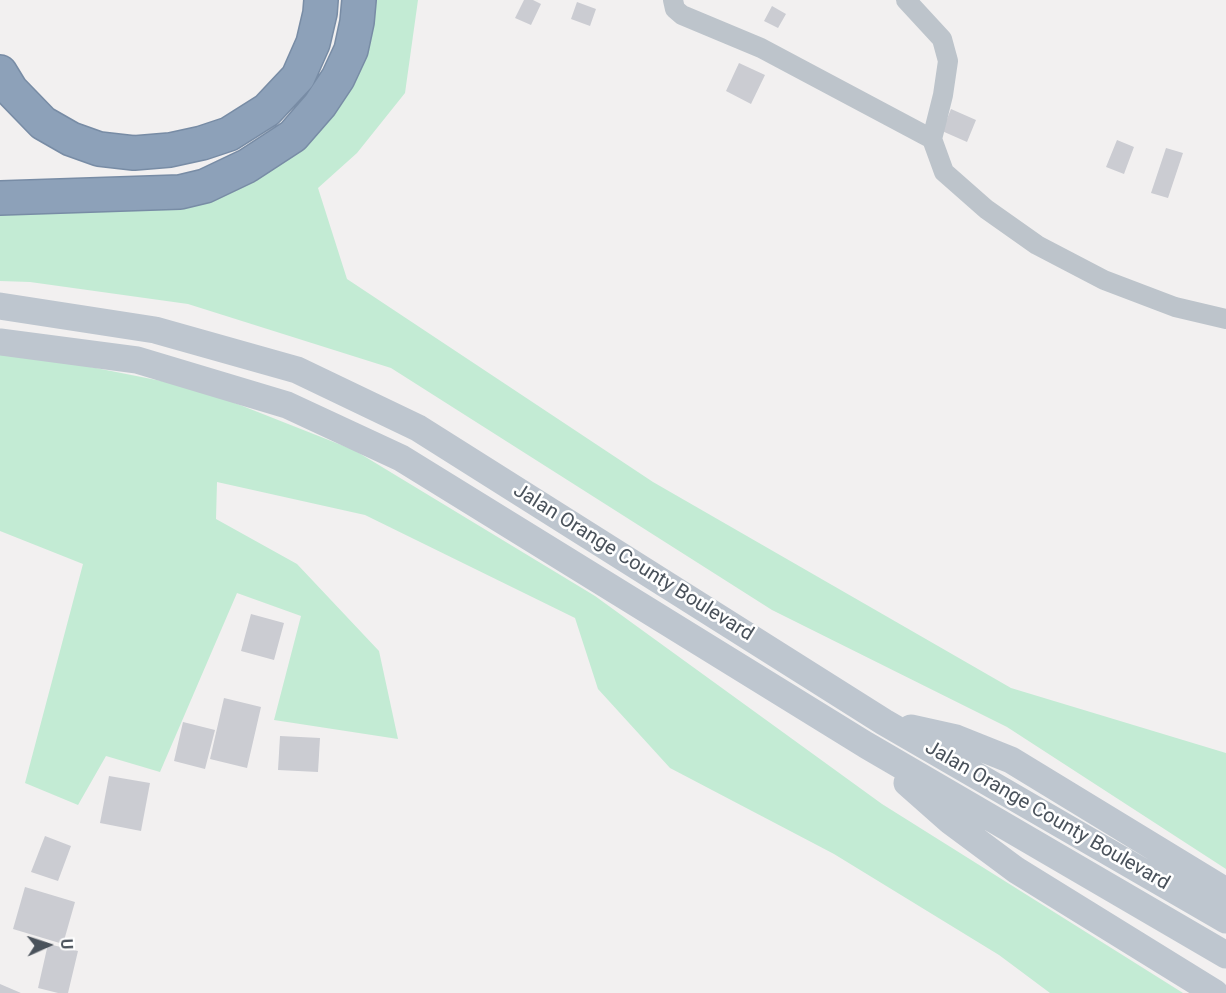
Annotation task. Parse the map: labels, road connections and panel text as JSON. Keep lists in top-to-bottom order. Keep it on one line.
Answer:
{"streets":{"main road":["Jalan Orange County Boulevard"]},"north":"right"}
